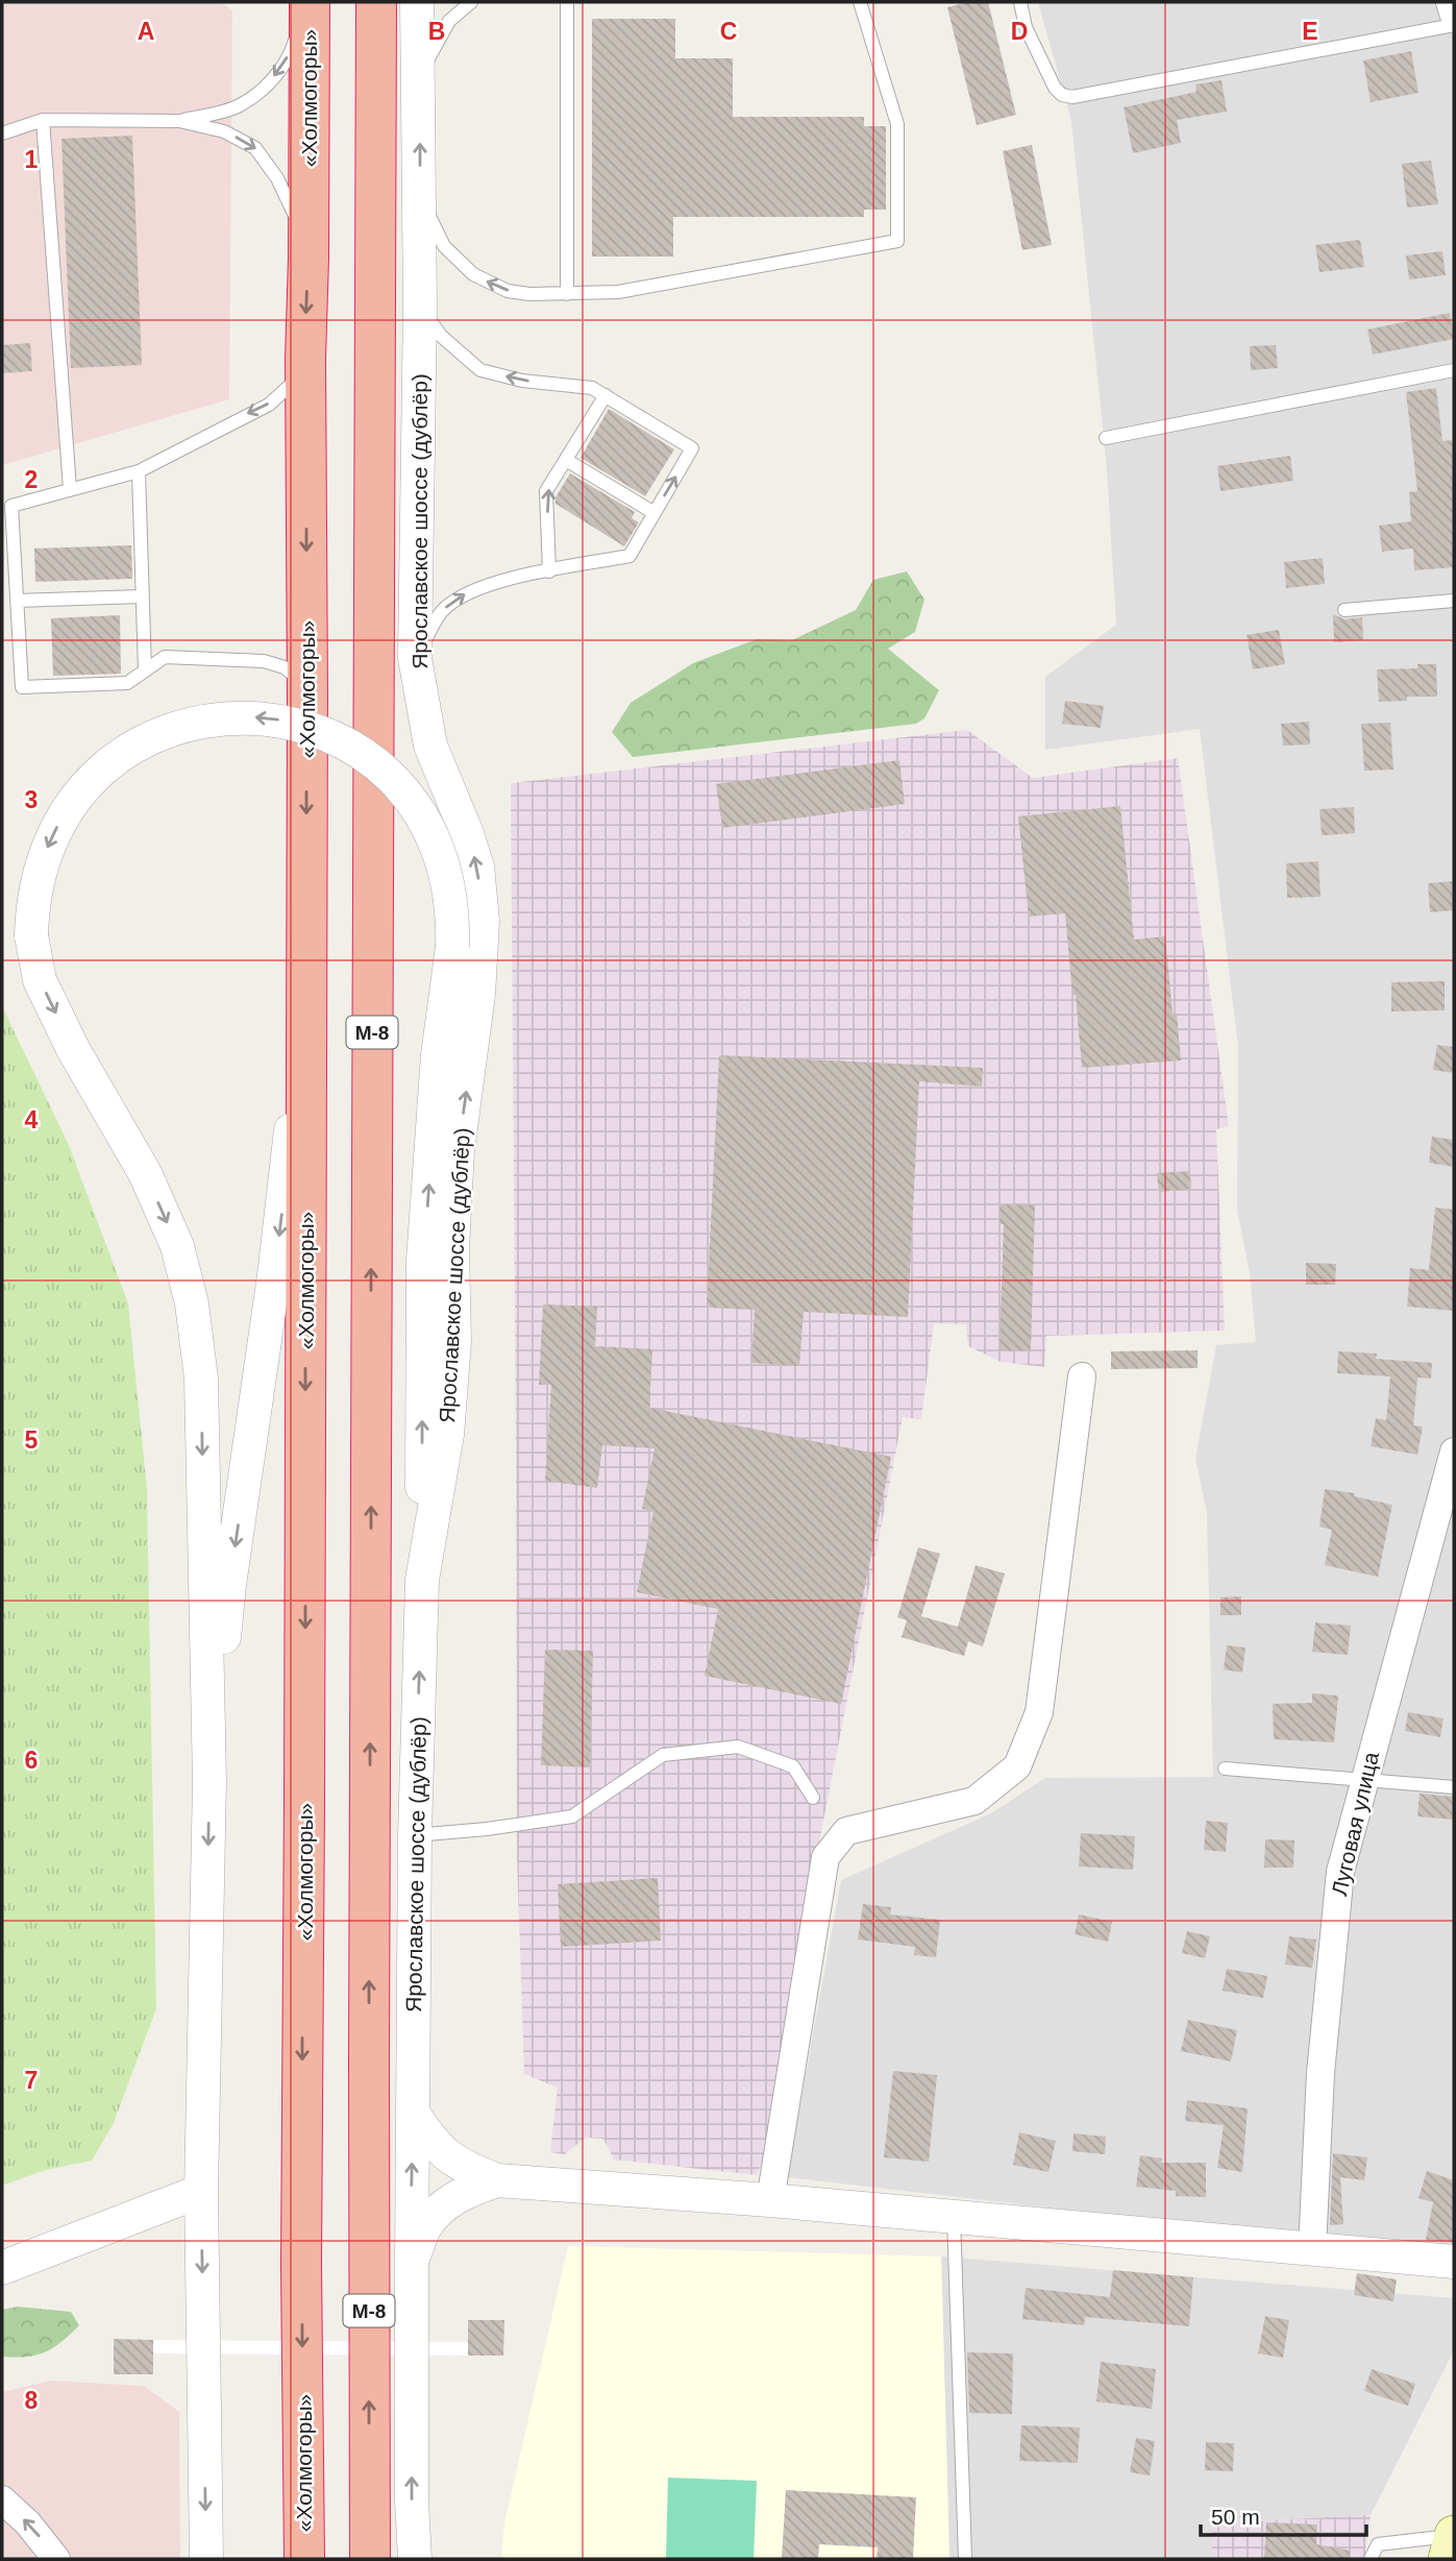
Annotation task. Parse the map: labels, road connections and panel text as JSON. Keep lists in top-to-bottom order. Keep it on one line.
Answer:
{"streets":{"highway":["«Холмогоры»","М-8"],"street":["Ярославское шоссе (дублёр)","Луговая улица"]},"scale_bar":"50 m","grid":{"columns":["A","B","C","D","E"],"rows":["1","2","3","4","5","6","7","8"]}}
